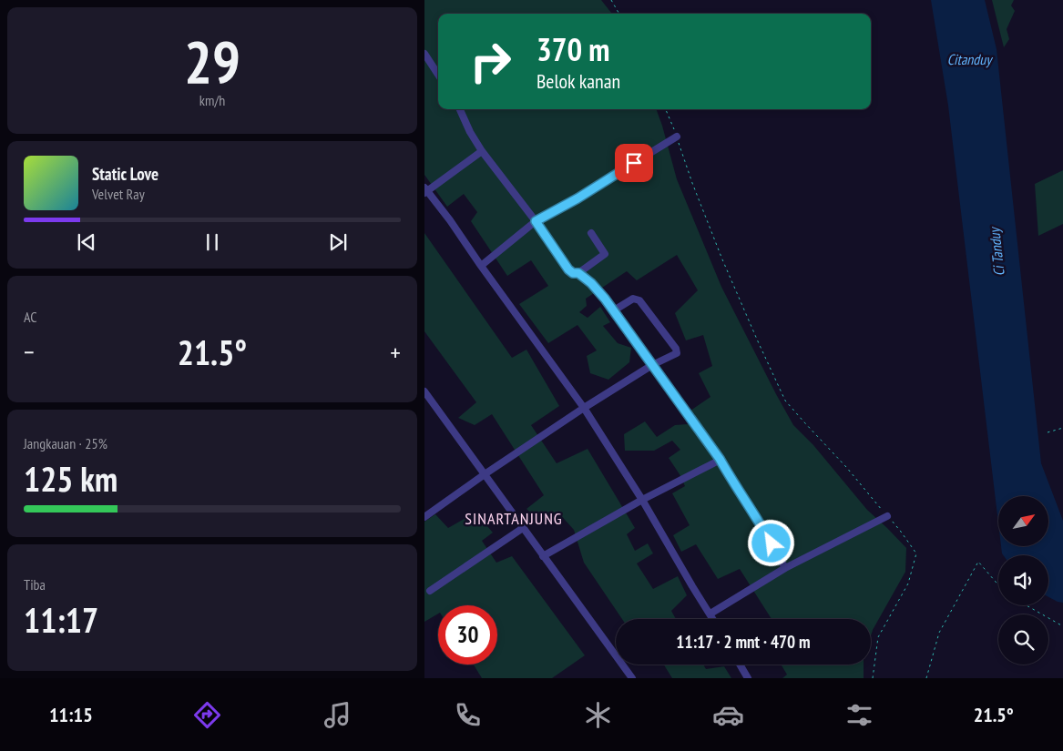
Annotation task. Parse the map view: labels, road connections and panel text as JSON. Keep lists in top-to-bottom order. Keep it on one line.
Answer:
{"districts":["SINARTANJUNG"],"water":["Citanduy","Ci Tanduy"],"north":"top right","page":{"tile":[["29","km/h"],"AC",["Jangkauan · 25%","125 km"],["Tiba","11:17"]],"turn":["370 m","Belok kanan"],"song":["Static Love","Velvet Ray"],"heat":["−","21.5°","+"],"limit":"30","trip":"11:17 · 2 mnt · 470 m","tabs":["11:15","21.5°"]}}
